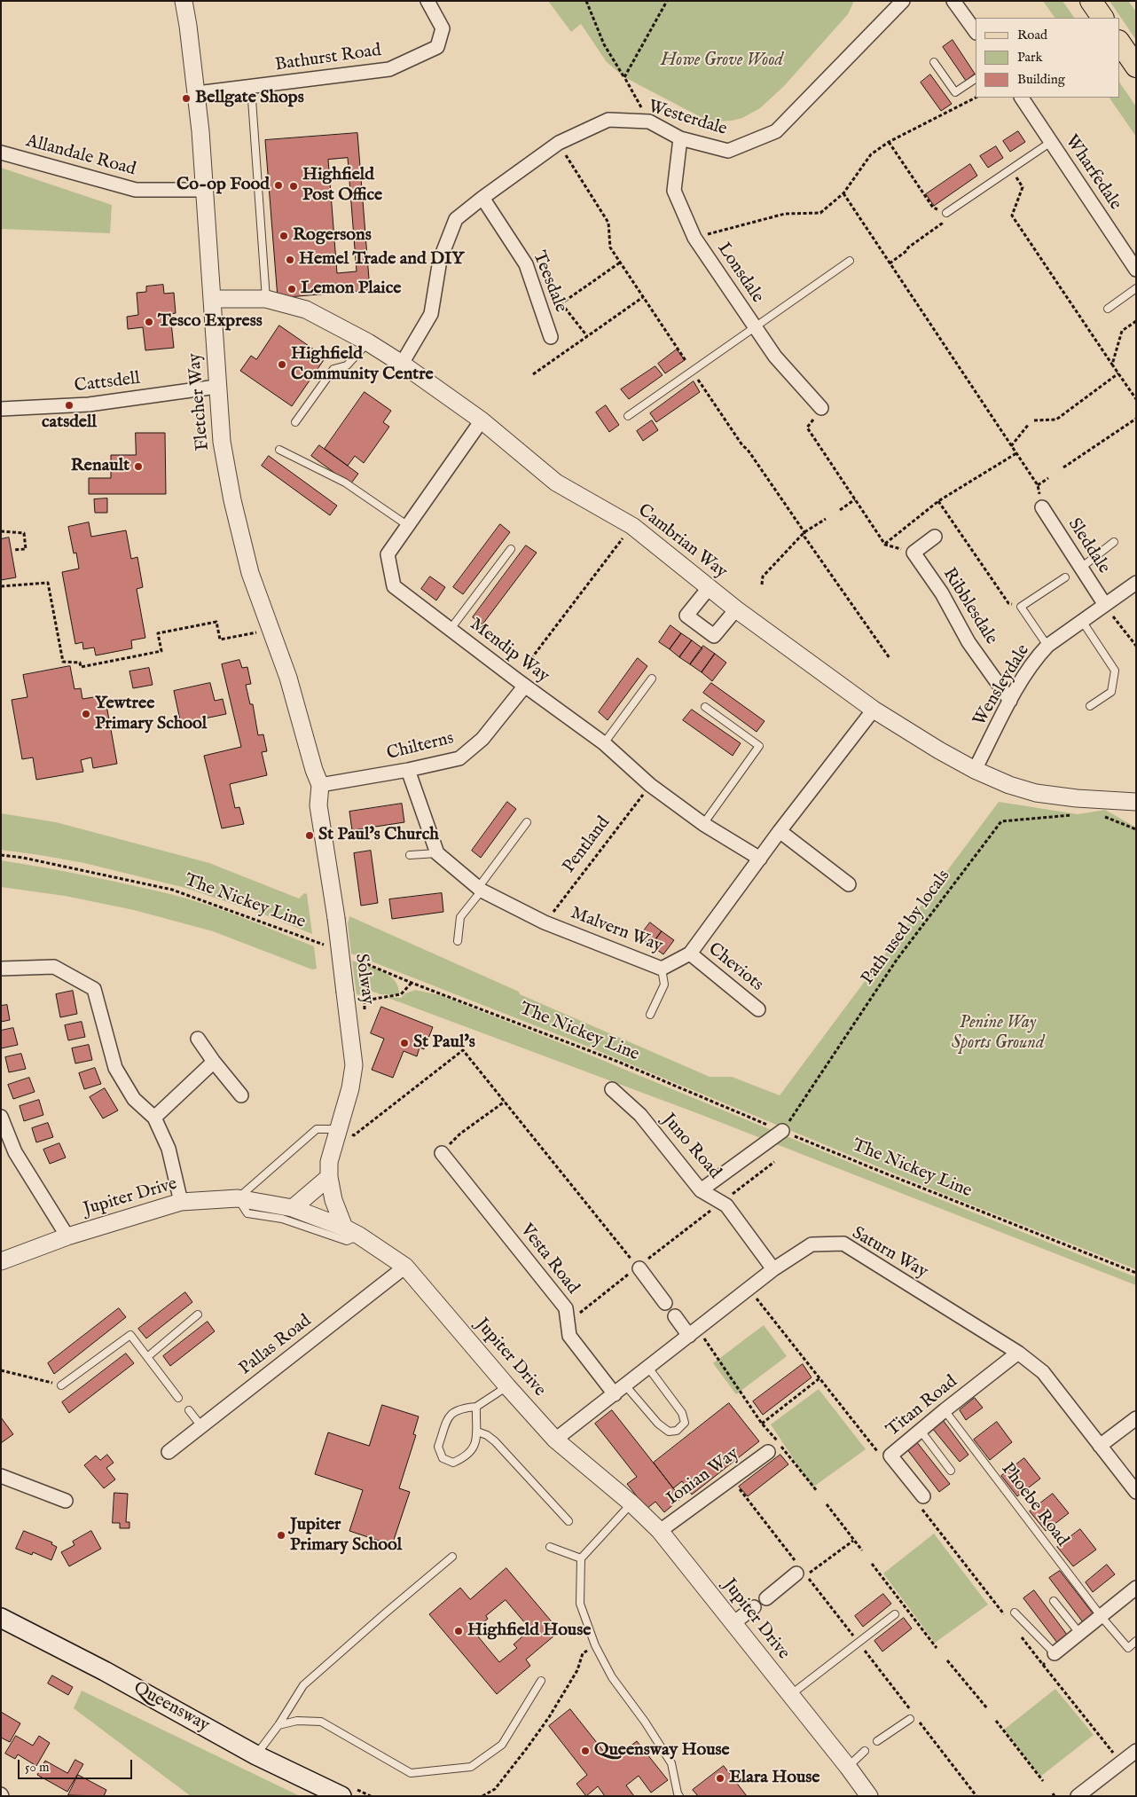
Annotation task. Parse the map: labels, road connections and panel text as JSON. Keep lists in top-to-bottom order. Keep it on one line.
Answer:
{"streets":{"main road":["Queensway"],"street":["Bathurst Road","Westerdale","Allandale Road","Wharfedale","Lonsdale","Teesdale","Cattsdell","Fletcher Way","Cambrian Way","Sleddale","Ribblesdale","Mendip Way","Wensleydale","Chilterns","Malvern Way","Cheviots","Solway","Juno Road","Jupiter Drive","Saturn Way","Vesta Road","Pallas Road","Titan Road","Ionian Way"],"lane":["Phoebe Road"],"path":["Pentland","The Nickey Line","Path used by locals"]},"crossings":[["Bathurst Road","Fletcher Way"],["Westerdale","Lonsdale"],["Westerdale","Teesdale"],["Westerdale","Cambrian Way"],["Allandale Road","Fletcher Way"],["Cattsdell","Fletcher Way"],["Fletcher Way","Cambrian Way"],["Fletcher Way","Chilterns"],["Fletcher Way","Solway"],["Cambrian Way","Mendip Way"],["Cambrian Way","Wensleydale"],["Cambrian Way","Malvern Way"],["Sleddale","Wensleydale"],["Ribblesdale","Wensleydale"],["Mendip Way","Chilterns"],["Mendip Way","Pentland"],["Mendip Way","Malvern Way"],["Chilterns","Solway"],["Pentland","Malvern Way"],["The Nickey Line","Path used by locals"],["Malvern Way","Cheviots"],["Solway","Jupiter Drive"],["Juno Road","Saturn Way"],["Jupiter Drive","Saturn Way"],["Jupiter Drive","Pallas Road"],["Jupiter Drive","Ionian Way"],["Saturn Way","Vesta Road"],["Saturn Way","Titan Road"],["Titan Road","Phoebe Road"]],"parks":["Howe Grove Wood","Penine Way Sports Ground"],"places":["Bellgate Shops","Co-op Food","Highfield Post Office","Rogersons","Hemel Trade and DIY","Lemon Plaice","Tesco Express","Highfield Community Centre","catsdell","Renault","Yewtree Primary School","St Paul's Church","St Paul's","Jupiter Primary School","Highfield House","Queensway House","Elara House"],"legend":["Road","Park","Building"],"scale_bar":"50 m"}
